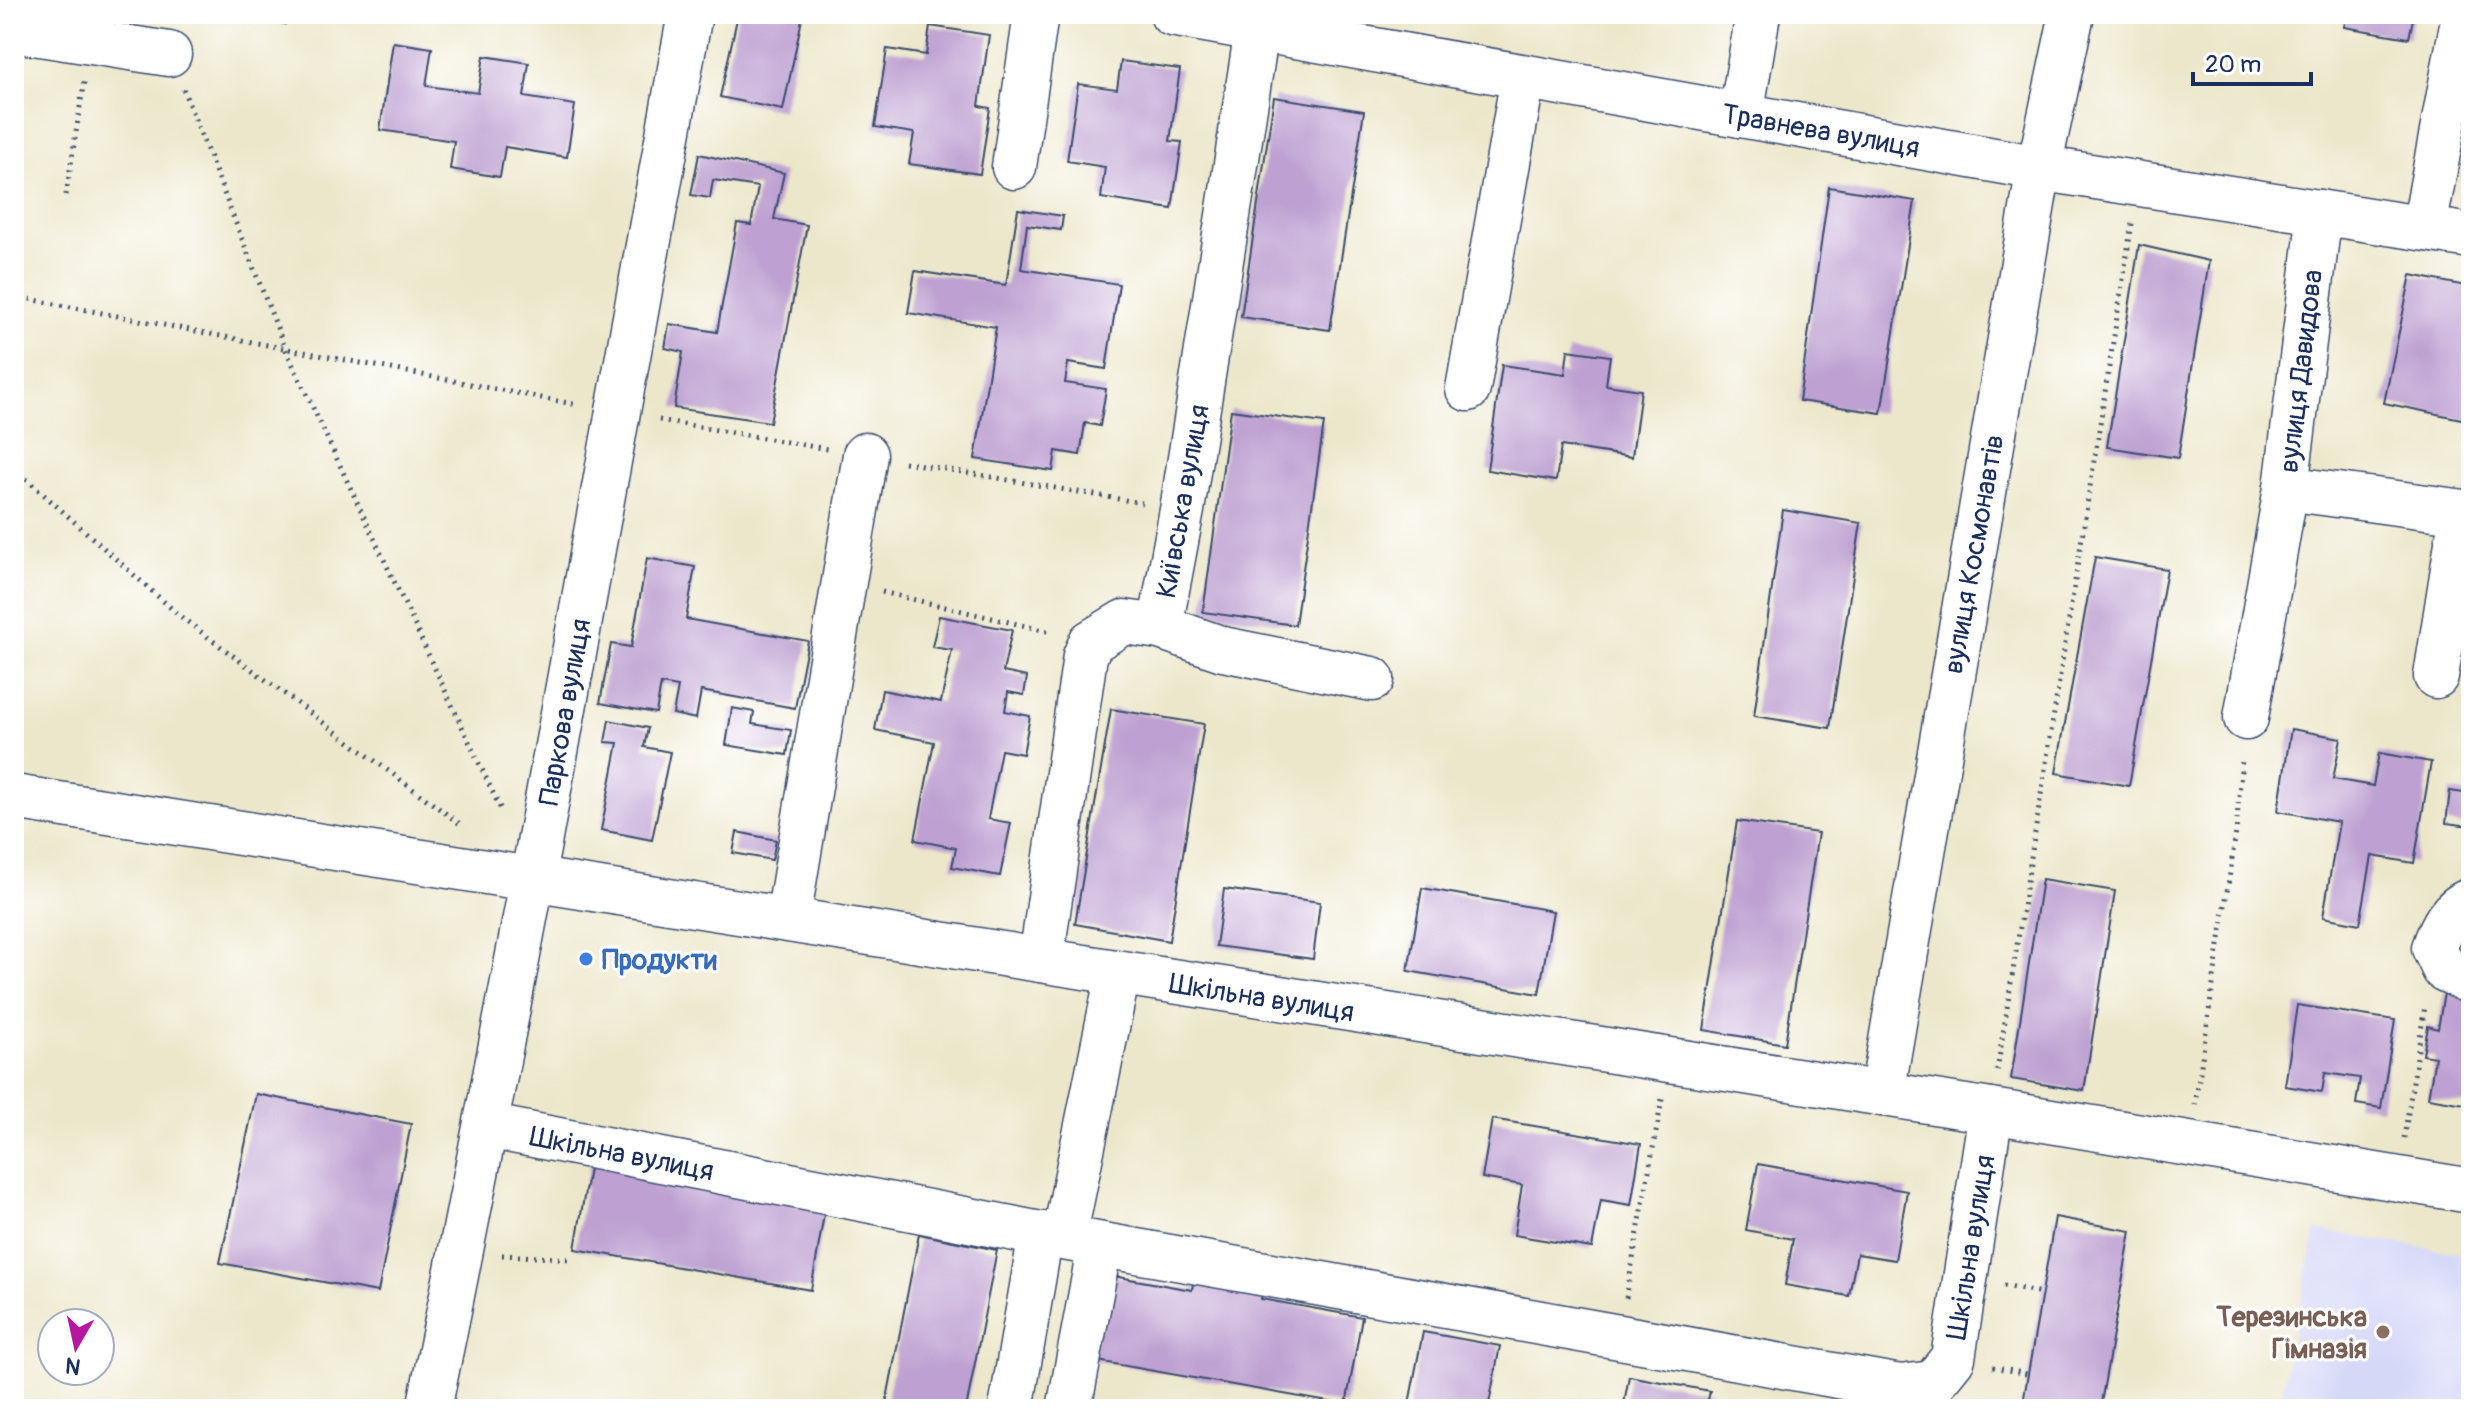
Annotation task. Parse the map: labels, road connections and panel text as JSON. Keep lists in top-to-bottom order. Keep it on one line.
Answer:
{"streets":{"street":["Травнева вулиця","вулиця Давидова","Київська вулиця","вулиця Космонавтів","Паркова вулиця","Шкільна вулиця"]},"crossings":[["Травнева вулиця","вулиця Давидова"],["Травнева вулиця","Київська вулиця"],["Травнева вулиця","вулиця Космонавтів"],["вулиця Космонавтів","Шкільна вулиця"],["Паркова вулиця","Шкільна вулиця"]],"places":["Продукти","Терезинська Гімназія"],"scale_bar":"20 m","north":"bottom"}
